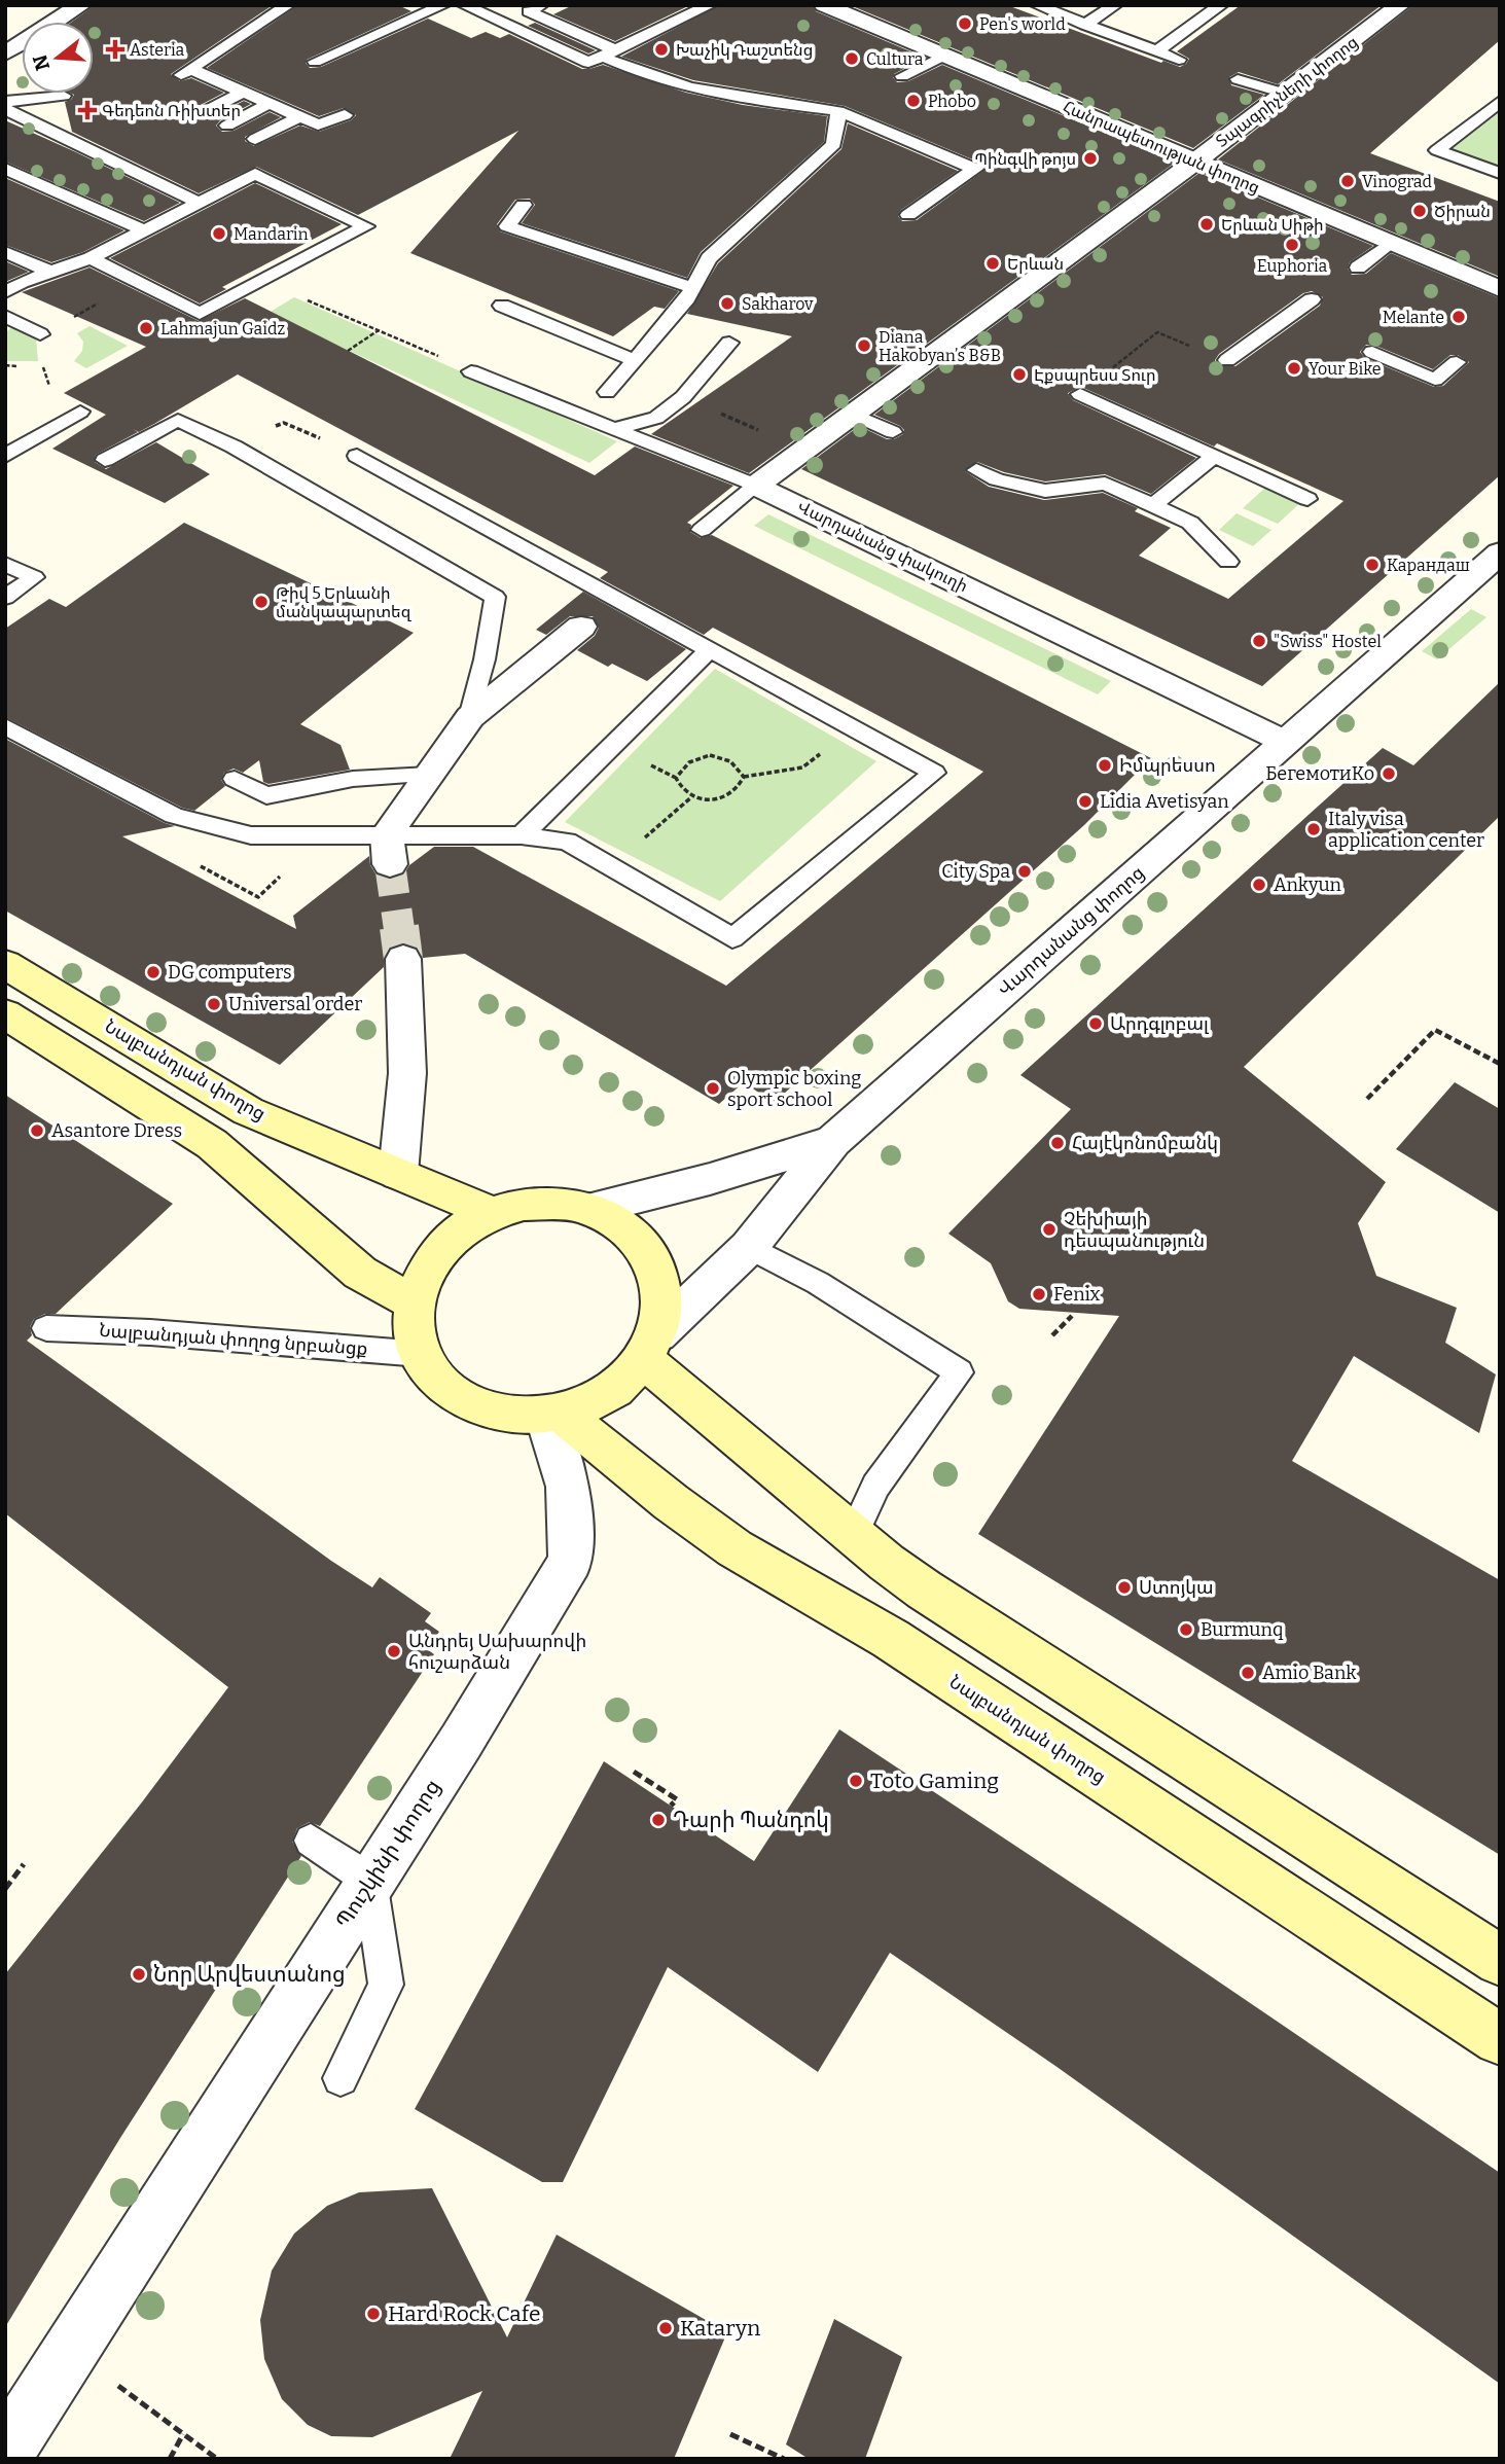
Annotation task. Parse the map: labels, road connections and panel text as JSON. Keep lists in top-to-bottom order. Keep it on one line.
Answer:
{"streets":{"main road":["Նալբանդյան փողոց"],"street":["Տպագրիչների փողոց","Հանրապետության փողոց","Վարդանանց փակուղի","Վարդանանց փողոց","Պուշկինի փողոց"],"lane":["Նալբանդյան փողոց նրբանցք"]},"crossings":[["Տպագրիչների փողոց","Հանրապետության փողոց"],["Տպագրիչների փողոց","Վարդանանց փակուղի"],["Վարդանանց փակուղի","Վարդանանց փողոց"],["Վարդանանց փողոց","Նալբանդյան փողոց"],["Վարդանանց փողոց","Նալբանդյան փողոց նրբանցք"],["Վարդանանց փողոց","Պուշկինի փողոց"],["Նալբանդյան փողոց","Նալբանդյան փողոց նրբանցք"],["Նալբանդյան փողոց","Պուշկինի փողոց"],["Նալբանդյան փողոց նրբանցք","Պուշկինի փողոց"]],"places":{"other":["Pen's world","Խաչիկ Դաշտենց","Cultura","Phobo","Պինգվի թոյս","Vinograd","Ծիրան","Երևան Սիթի","Mandarin","Euphoria","Երևան","Sakharov","Melante","Lahmajun Gaidz","Diana Hakobyan’s B&B","Your Bike","Էքսպրեսս Տուր","Карандаш","Թիվ 5 Երևանի մանկապարտեզ","\"Swiss\" Hostel","Իմպրեսսո","БегемотиКо","Lidia Avetisyan","Italy visa application center","City Spa","Ankyun","DG computers","Universal order","Արդգլոբալ","Olympic boxing sport school","Asantore Dress","Հայէկոնոմբանկ","Չեխիայի դեսպանություն","Fenix","Ստոյկա","Burmunq","Անդրեյ Սախարովի հուշարձան","Amio Bank","Toto Gaming","Դարի Պանդոկ","Նոր Արվեստանոց","Hard Rock Cafe","Kataryn"],"health":["Asteria","Գեդեոն Ռիխտեր"]},"north":"left"}
